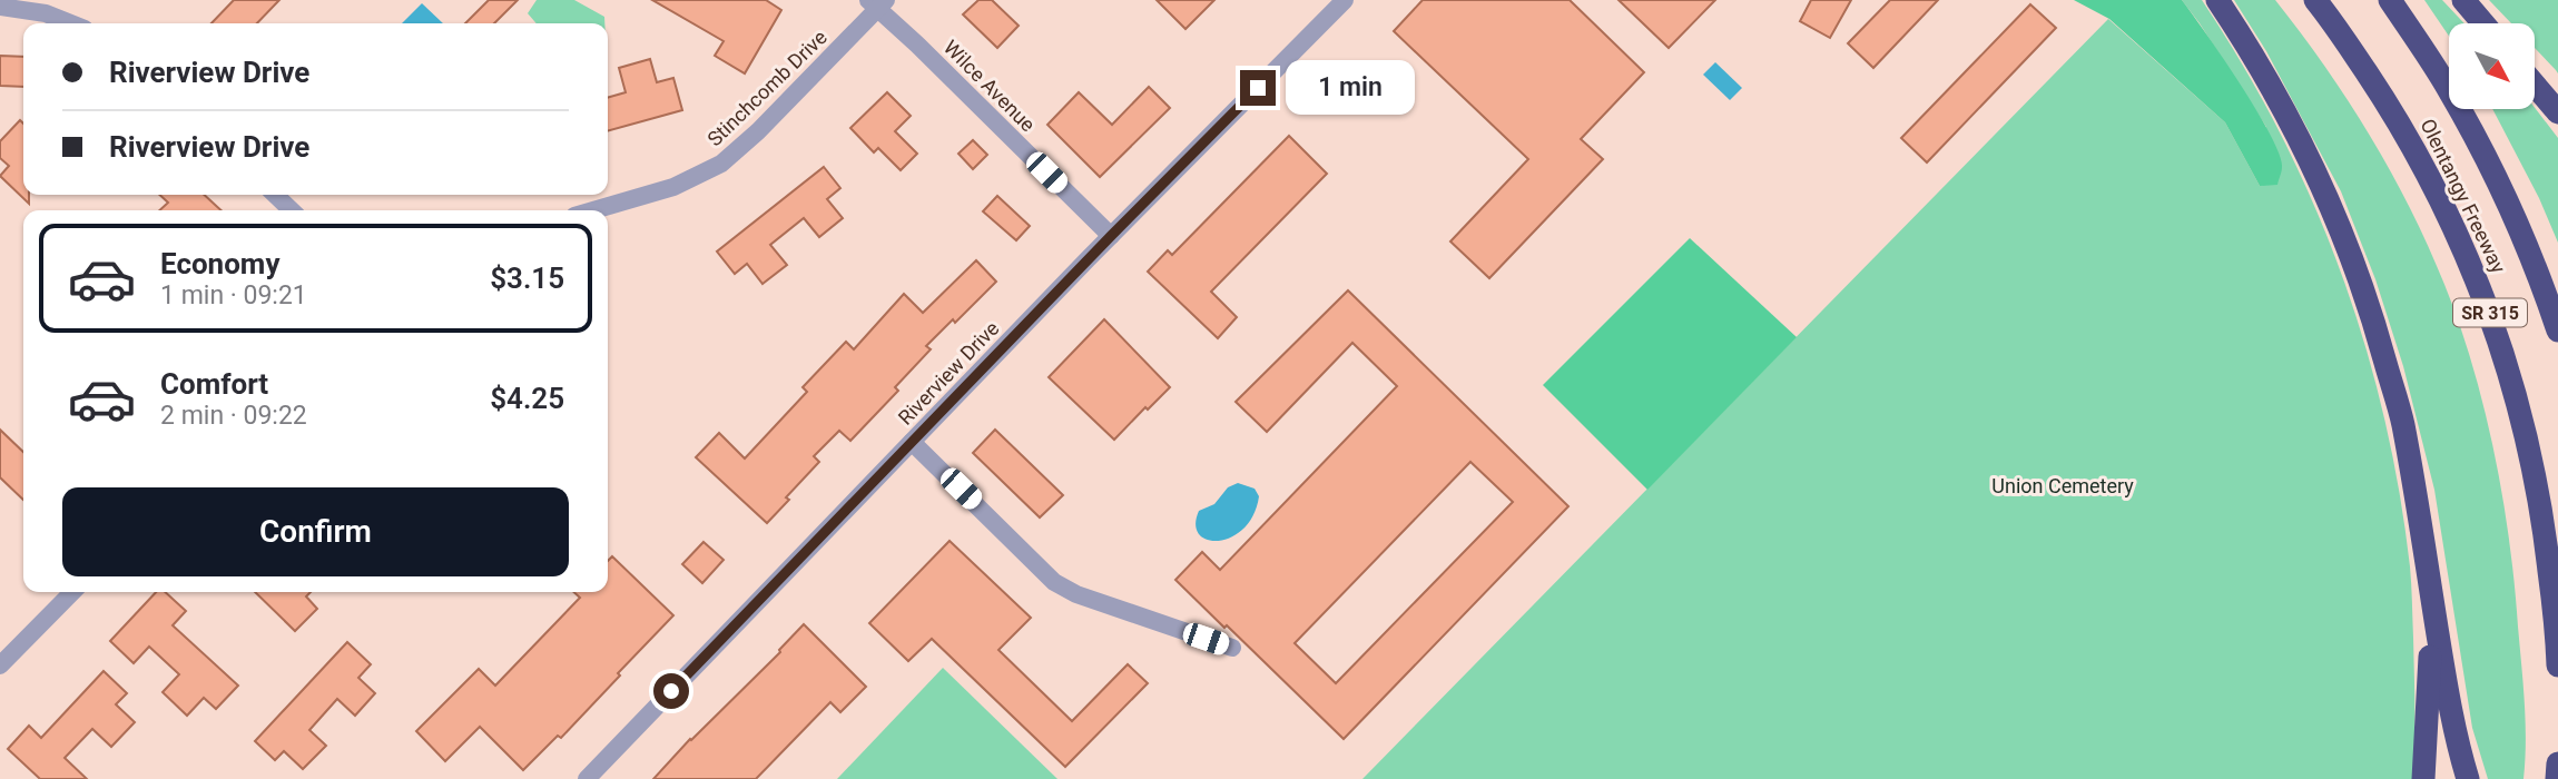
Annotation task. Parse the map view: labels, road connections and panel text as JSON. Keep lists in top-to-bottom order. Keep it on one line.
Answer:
{"streets":{"highway":["Olentangy Freeway","SR 315"],"street":["Wilce Avenue","Stinchcomb Drive","Riverview Drive"]},"crossings":[["Wilce Avenue","Stinchcomb Drive"],["Wilce Avenue","Riverview Drive"]],"parks":["Union Cemetery"],"north":"bottom right","page":{"banner":["Riverview Drive","Riverview Drive"],"bubble":"1 min","list":[{"name":"Economy","note":"1 min · 09:21","value":"$3.15"},{"name":"Comfort","note":"2 min · 09:22","value":"$4.25"}],"buttons":"Confirm"}}
